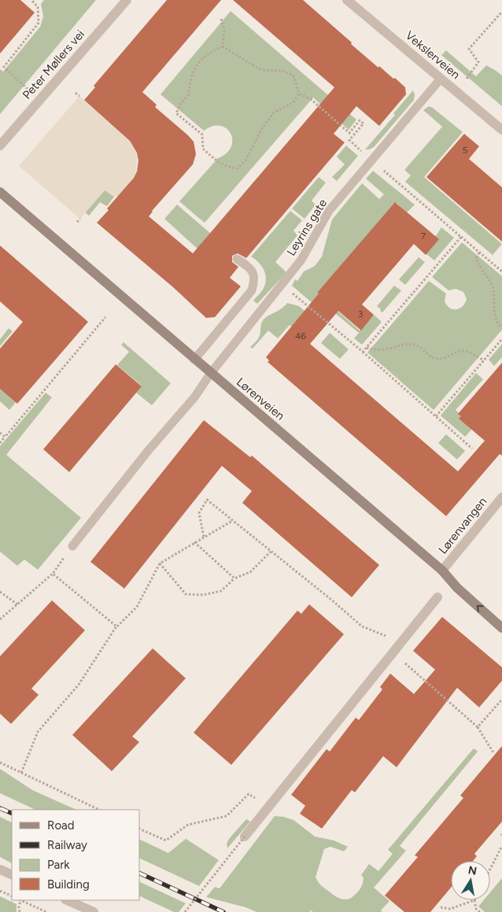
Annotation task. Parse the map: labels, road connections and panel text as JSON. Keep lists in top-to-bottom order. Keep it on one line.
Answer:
{"streets":{"street":["Vekslerveien","Peter Møllers vei","Lørenveien","Lørenvangen"],"lane":["Leyrins gate"]},"crossings":[["Vekslerveien","Leyrins gate"],["Leyrins gate","Lørenveien"],["Lørenveien","Lørenvangen"]],"house_numbers":["5","7","3","46"],"legend":["Road","Railway","Park","Building"],"north":"top"}
